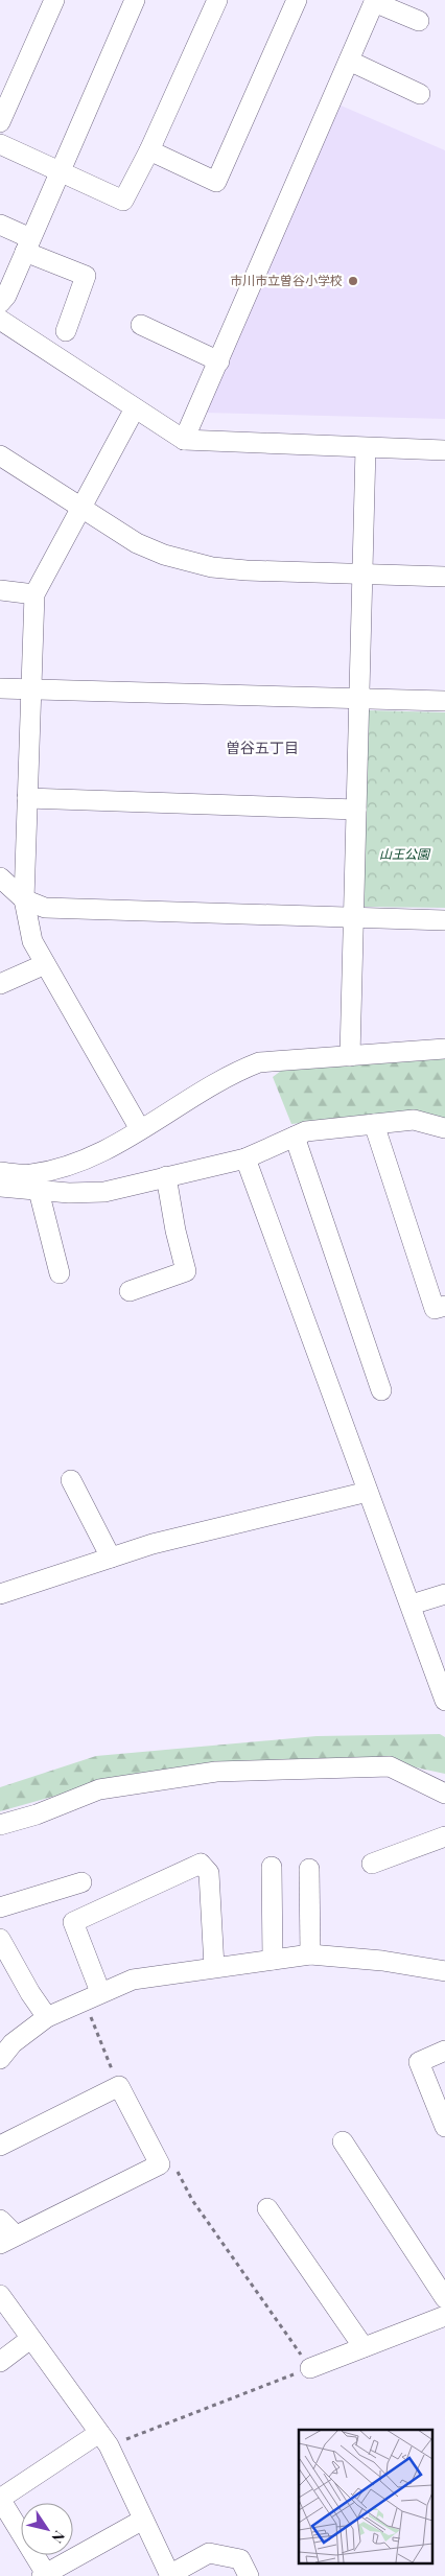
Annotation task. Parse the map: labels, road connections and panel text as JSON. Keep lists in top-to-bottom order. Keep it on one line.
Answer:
{"districts":["曽谷五丁目"],"parks":["山王公園"],"places":["市川市立曽谷小学校"],"north":"bottom right"}
